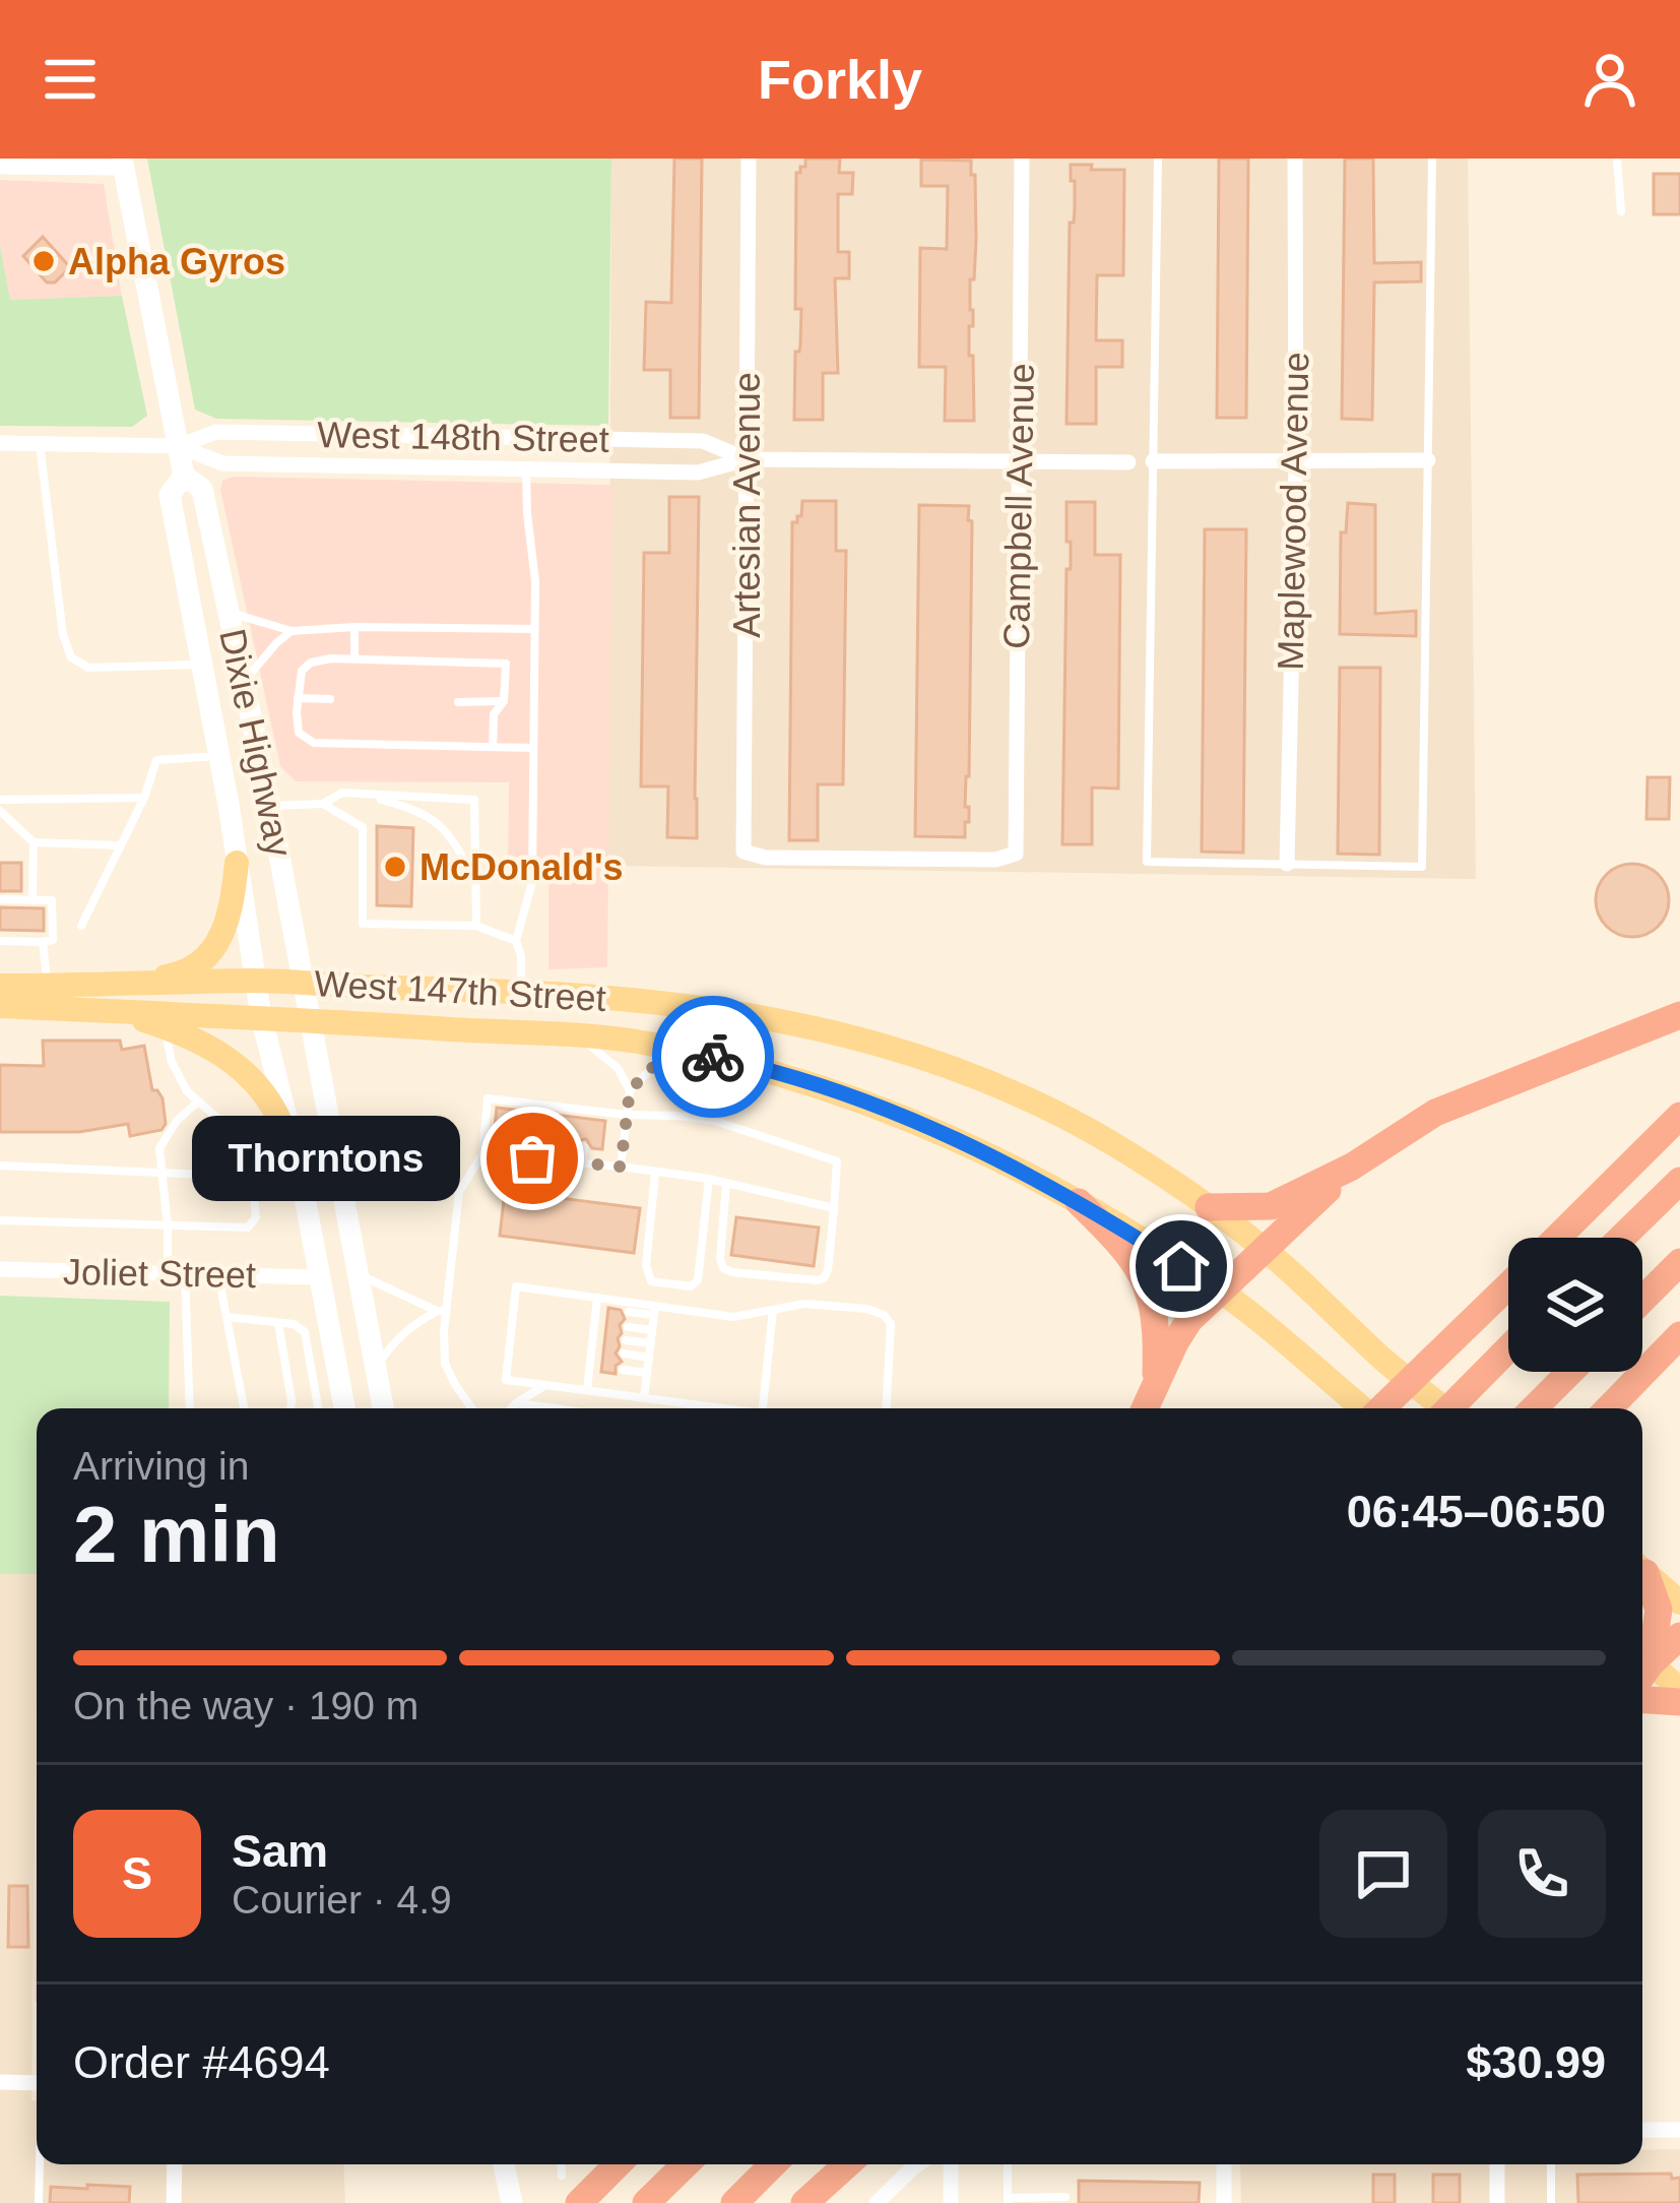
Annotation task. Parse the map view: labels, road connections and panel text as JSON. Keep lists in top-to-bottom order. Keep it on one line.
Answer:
{"streets":{"main road":["Dixie Highway","West 147th Street"],"street":["West 148th Street","Artesian Avenue","Campbell Avenue","Maplewood Avenue","Joliet Street"]},"crossings":[["West 148th Street","Artesian Avenue"],["West 148th Street","Campbell Avenue"],["West 148th Street","Dixie Highway"],["Artesian Avenue","Campbell Avenue"],["Dixie Highway","West 147th Street"],["Dixie Highway","Joliet Street"]],"places":["Alpha Gyros","McDonald's","Thorntons"],"page":{"header":"Forkly","bubble":"Thorntons","heading":["2 min","Arriving in","06:45–06:50"],"panel":["Sam","Courier · 4.9","Order #4694","$30.99"],"bar":"On the way · 190 m","round":"S"}}
